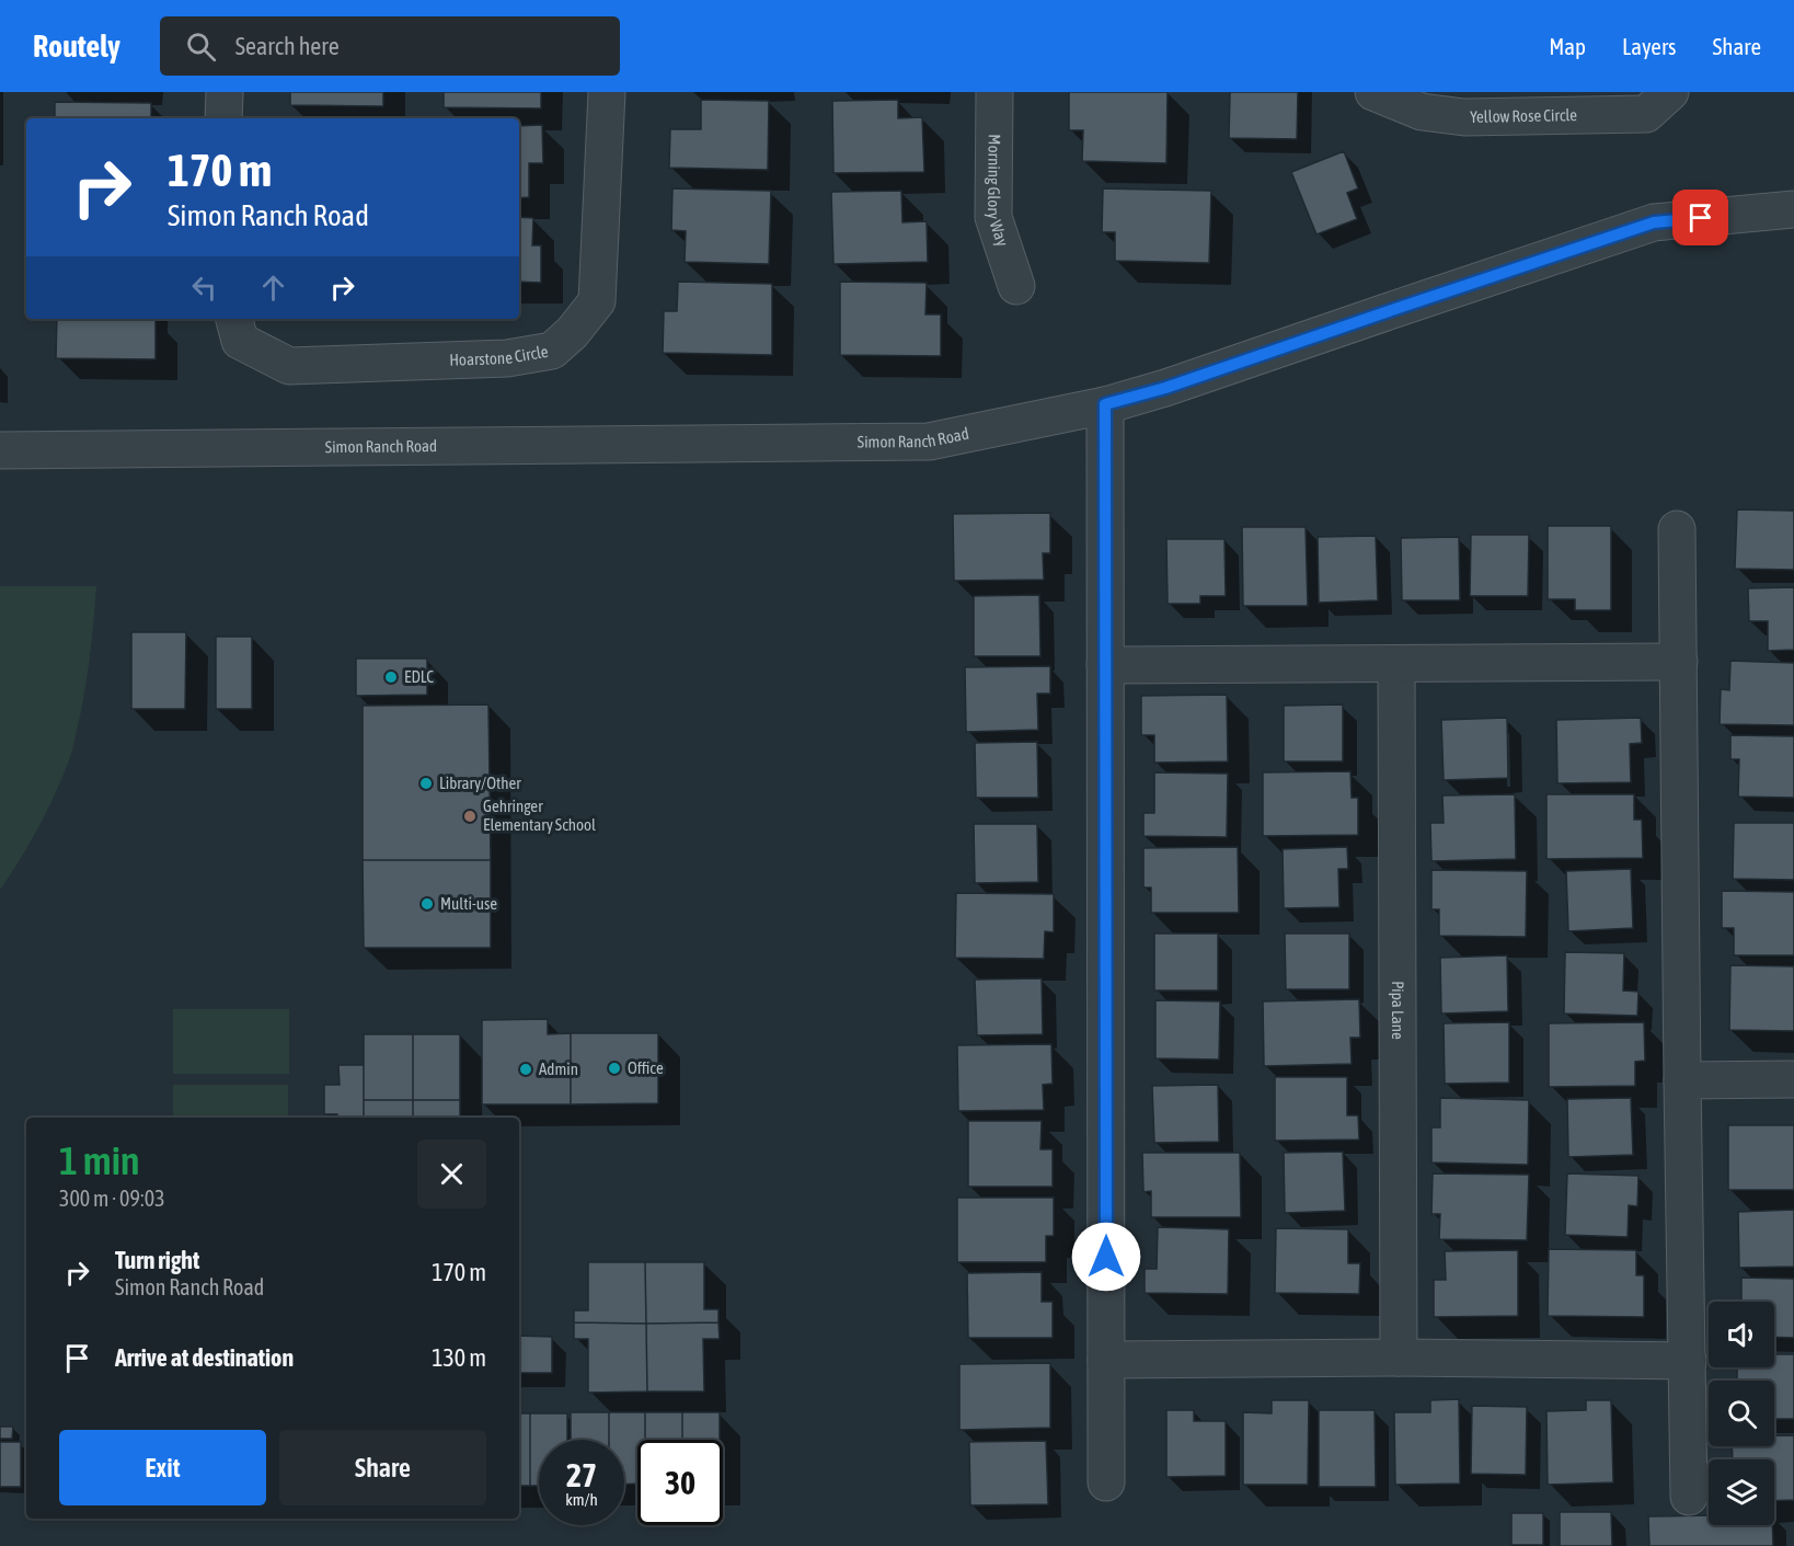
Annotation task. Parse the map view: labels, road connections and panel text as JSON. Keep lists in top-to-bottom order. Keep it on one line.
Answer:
{"streets":{"street":["Yellow Rose Circle","Morning Glory Way","Hoarstone Circle","Simon Ranch Road","Pipa Lane"]},"places":["EDLC","Library/Other","Gehringer Elementary School","Multi-use","Office","Admin"],"page":{"header":"Routely","search":"Search here","nav":["Map","Layers","Share"],"turn":["170 m","Simon Ranch Road"],"heading":["1 min","300 m · 09:03"],"list":[{"name":"Turn right","note":"Simon Ranch Road","value":"170 m"},{"name":"Arrive at destination","value":"130 m"}],"buttons":["Exit","Share"],"speed":"27 km/h","limit":"30"}}
